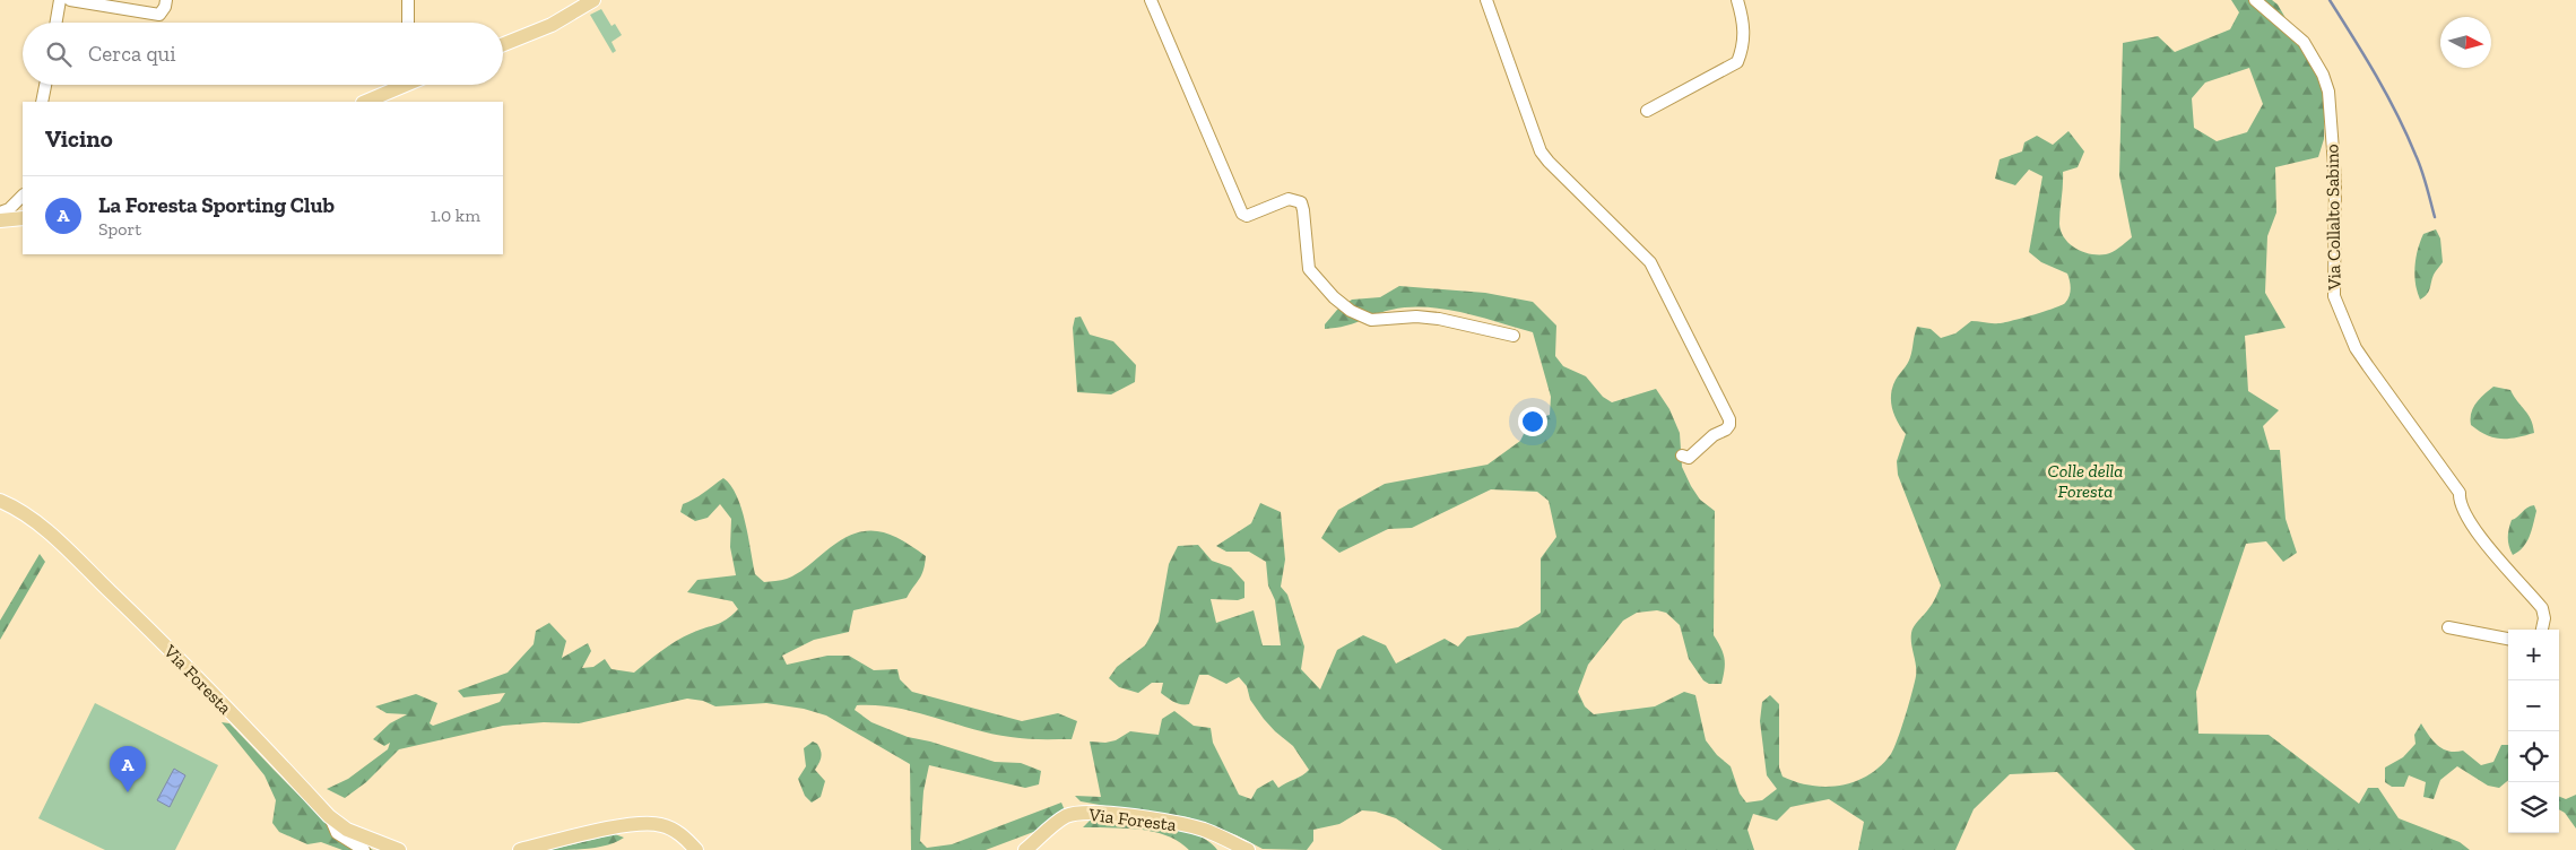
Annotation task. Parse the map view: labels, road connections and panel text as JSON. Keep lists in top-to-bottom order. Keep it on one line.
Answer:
{"streets":{"main road":["Via Foresta"],"street":["Via Collalto Sabino"]},"parks":["Colle della Foresta"],"north":"right","page":{"search":"Cerca qui","heading":"Vicino","list":[{"mark":"A","name":"La Foresta Sporting Club","note":"Sport","value":"1.0 km"}],"map_buttons":["+","−"],"pins":"A"}}
